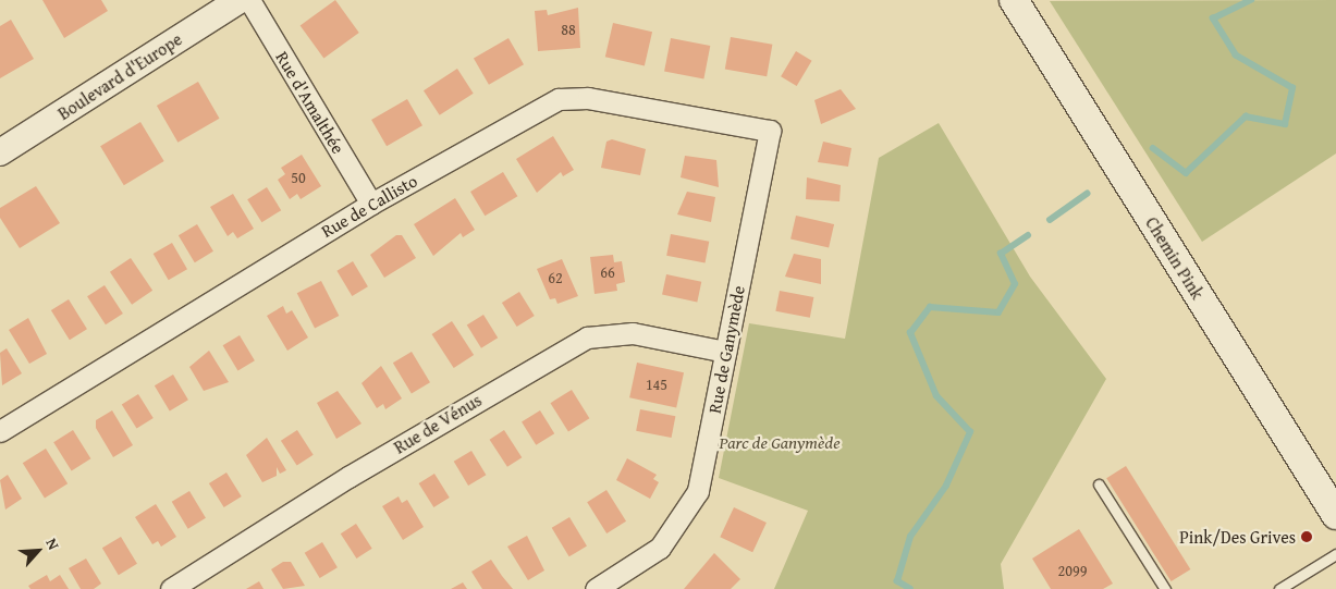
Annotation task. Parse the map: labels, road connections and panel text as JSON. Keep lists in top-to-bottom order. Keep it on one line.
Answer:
{"streets":{"main road":["Chemin Pink"],"street":["Boulevard d'Europe","Rue d'Amalthée","Rue de Callisto","Rue de Ganymède","Rue de Vénus"]},"crossings":[["Rue d'Amalthée","Rue de Callisto"],["Rue de Callisto","Rue de Ganymède"],["Rue de Ganymède","Rue de Vénus"]],"parks":["Parc de Ganymède"],"places":["Pink/Des Grives"],"house_numbers":["88","50","66","62","145","2099"],"north":"top right"}
